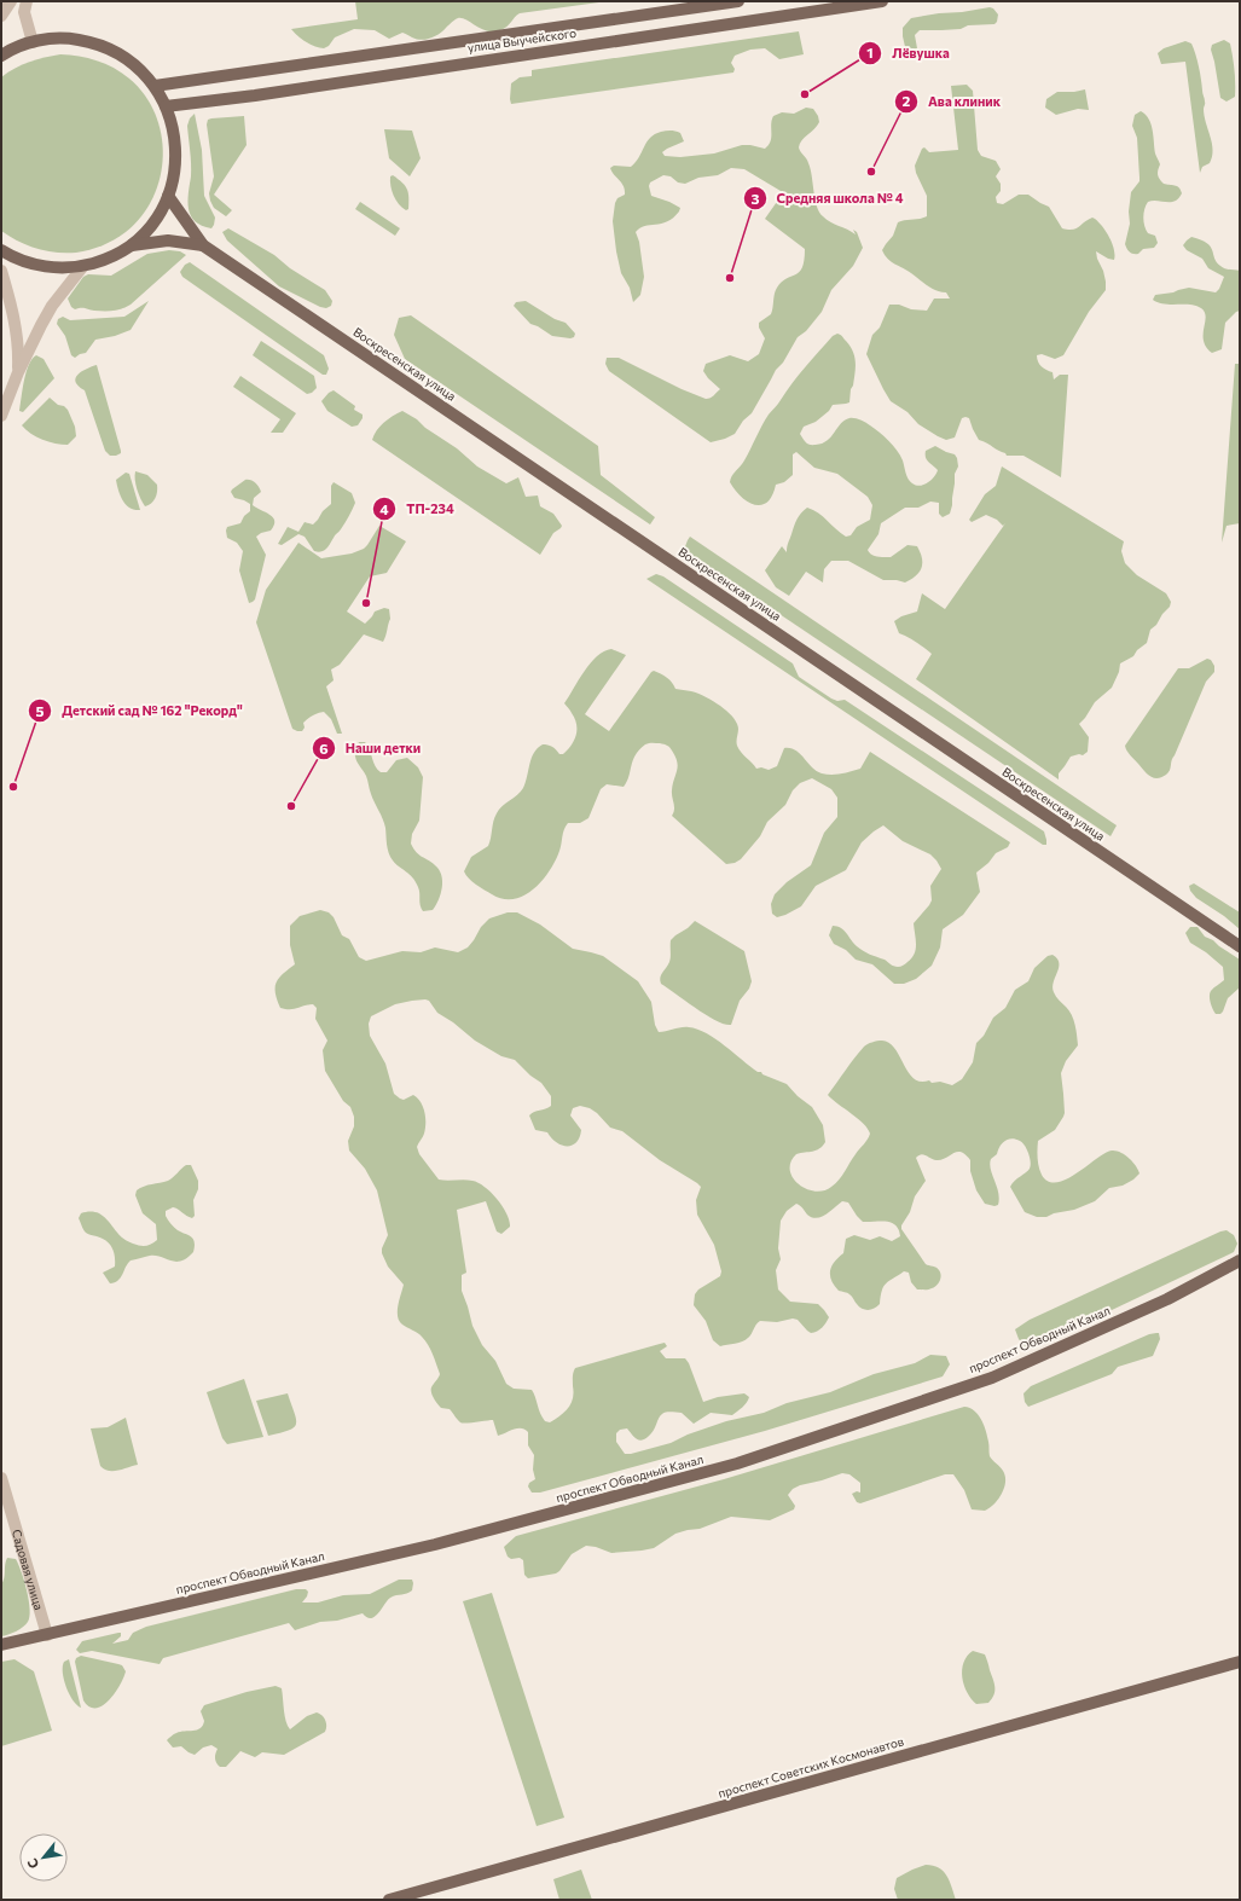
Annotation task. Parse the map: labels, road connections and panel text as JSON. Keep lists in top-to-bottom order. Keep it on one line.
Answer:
{"streets":{"main road":["улица Выучейского","Воскресенская улица","проспект Обводный Канал","проспект Советских Космонавтов"],"street":["Садовая улица"]},"crossings":[["проспект Обводный Канал","Садовая улица"]],"places":["Лёвушка","Ава клиник","Средняя школа № 4","ТП-234","Детский сад № 162 \"Рекорд\"","Наши детки"],"north":"bottom left"}
